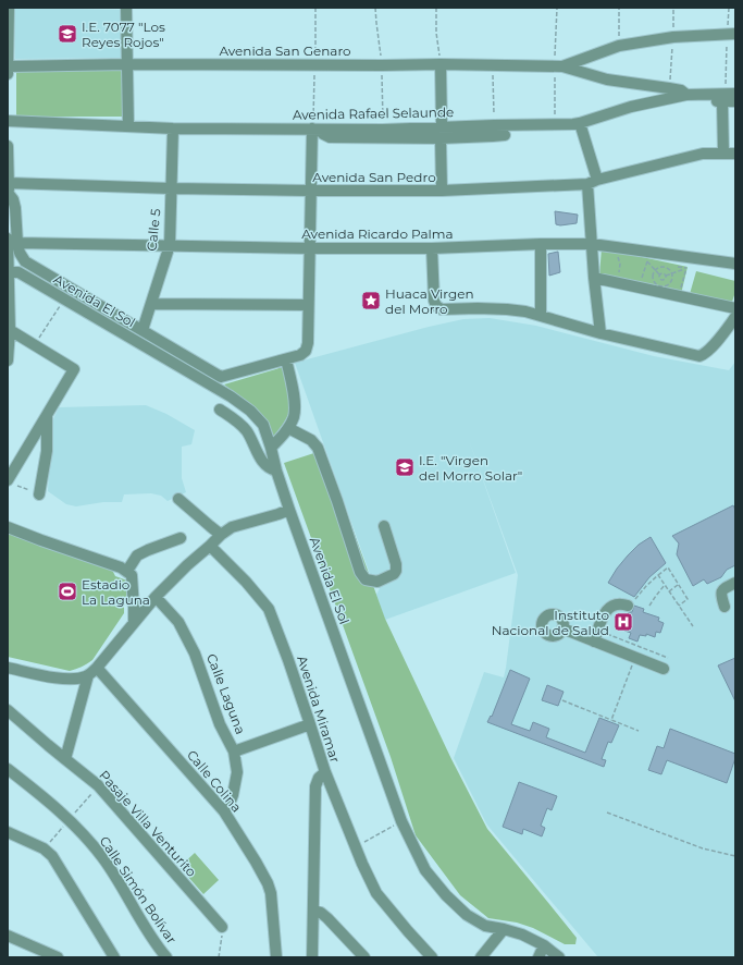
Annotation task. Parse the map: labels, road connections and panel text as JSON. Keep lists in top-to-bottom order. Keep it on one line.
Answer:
{"streets":{"street":["Avenida San Genaro","Avenida Rafael Selaunde","Avenida San Pedro","Calle 5","Avenida Ricardo Palma","Avenida El Sol","Calle Laguna","Avenida Miramar","Calle Colina","Pasaje Villa Venturito","Calle Simón Bolívar"]},"crossings":[["Avenida Rafael Selaunde","Calle 5"],["Avenida San Pedro","Calle 5"],["Calle 5","Avenida Ricardo Palma"],["Calle Laguna","Calle Colina"]],"places":{"school or university":["I.E. 7077 \"Los Reyes Rojos\"","I.E. \"Virgen del Morro Solar\""],"place":["Huaca Virgen del Morro"],"sports":["Estadio La Laguna"],"hospital":["Instituto Nacional de Salud"]}}
